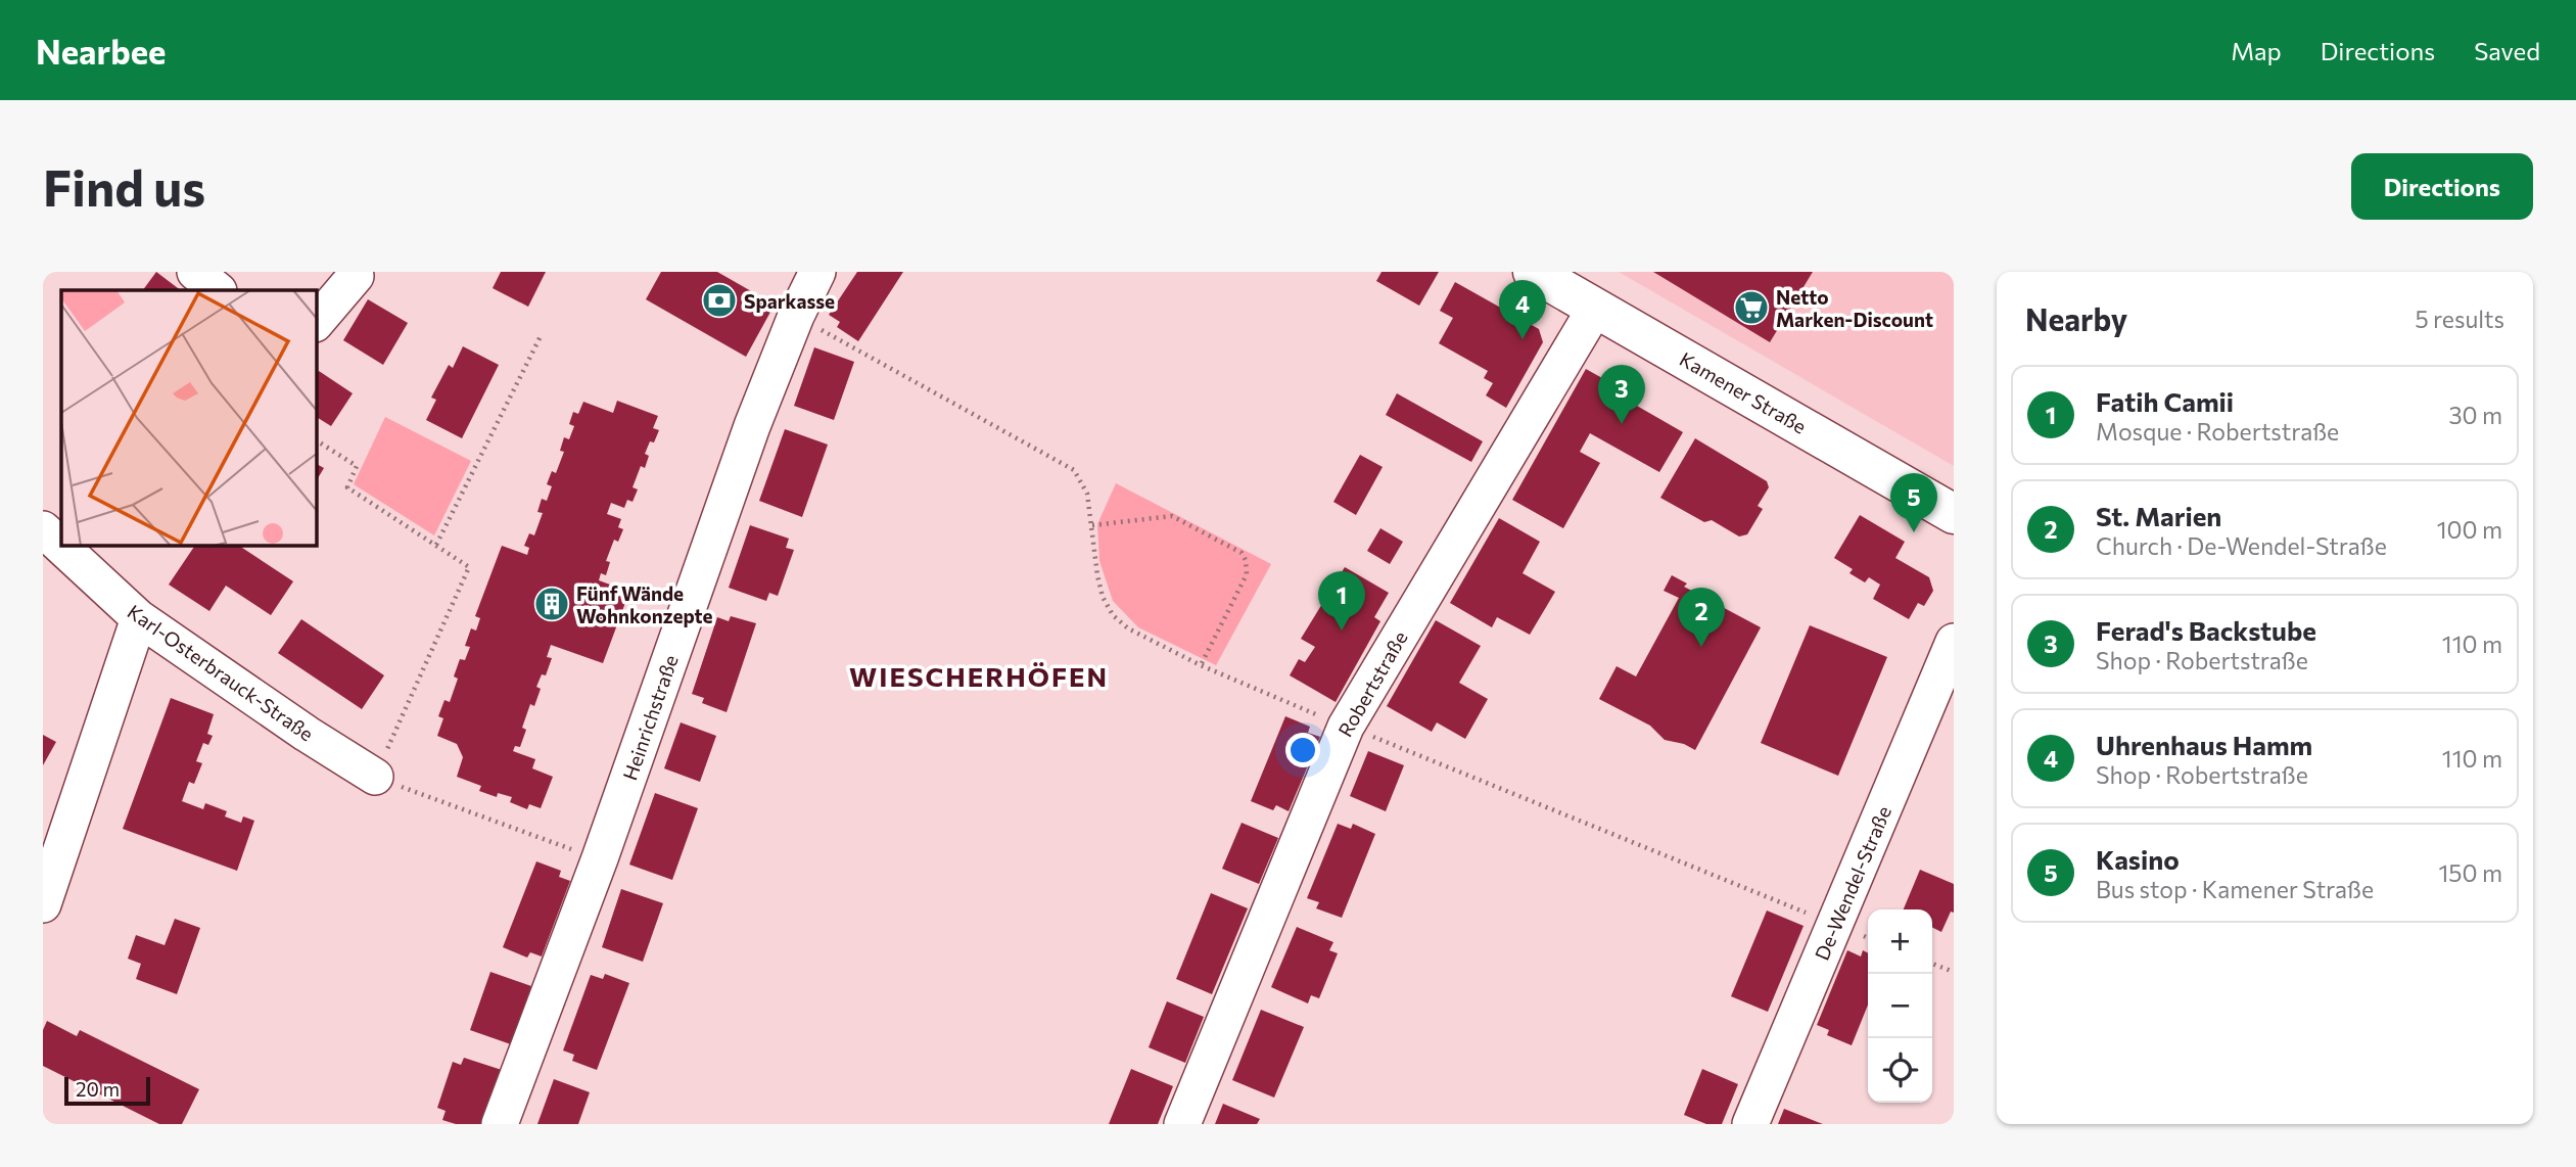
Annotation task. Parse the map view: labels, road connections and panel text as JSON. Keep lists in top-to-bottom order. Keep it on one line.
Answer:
{"streets":{"main road":["Kamener Straße"],"street":["Karl-Osterbrauck-Straße","Robertstraße","Heinrichstraße","De-Wendel-Straße"]},"crossings":[["Kamener Straße","Robertstraße"]],"districts":["WIESCHERHÖFEN"],"places":{"bank":["Sparkasse"],"supermarket":["Netto Marken-Discount"],"building":["Fünf Wände Wohnkonzepte"]},"scale_bar":"20 m","page":{"header":"Nearbee","nav":["Map","Directions","Saved"],"buttons":"Directions","title":"Find us","heading":["Nearby","5 results"],"pins":["4","3","5","1","2"],"list":[{"mark":"1","name":"Fatih Camii","note":"Mosque · Robertstraße","value":"30 m"},{"mark":"2","name":"St. Marien","note":"Church · De-Wendel-Straße","value":"100 m"},{"mark":"3","name":"Ferad's Backstube","note":"Shop · Robertstraße","value":"110 m"},{"mark":"4","name":"Uhrenhaus Hamm","note":"Shop · Robertstraße","value":"110 m"},{"mark":"5","name":"Kasino","note":"Bus stop · Kamener Straße","value":"150 m"}],"map_buttons":["+","−"],"scale":"20 m"}}
